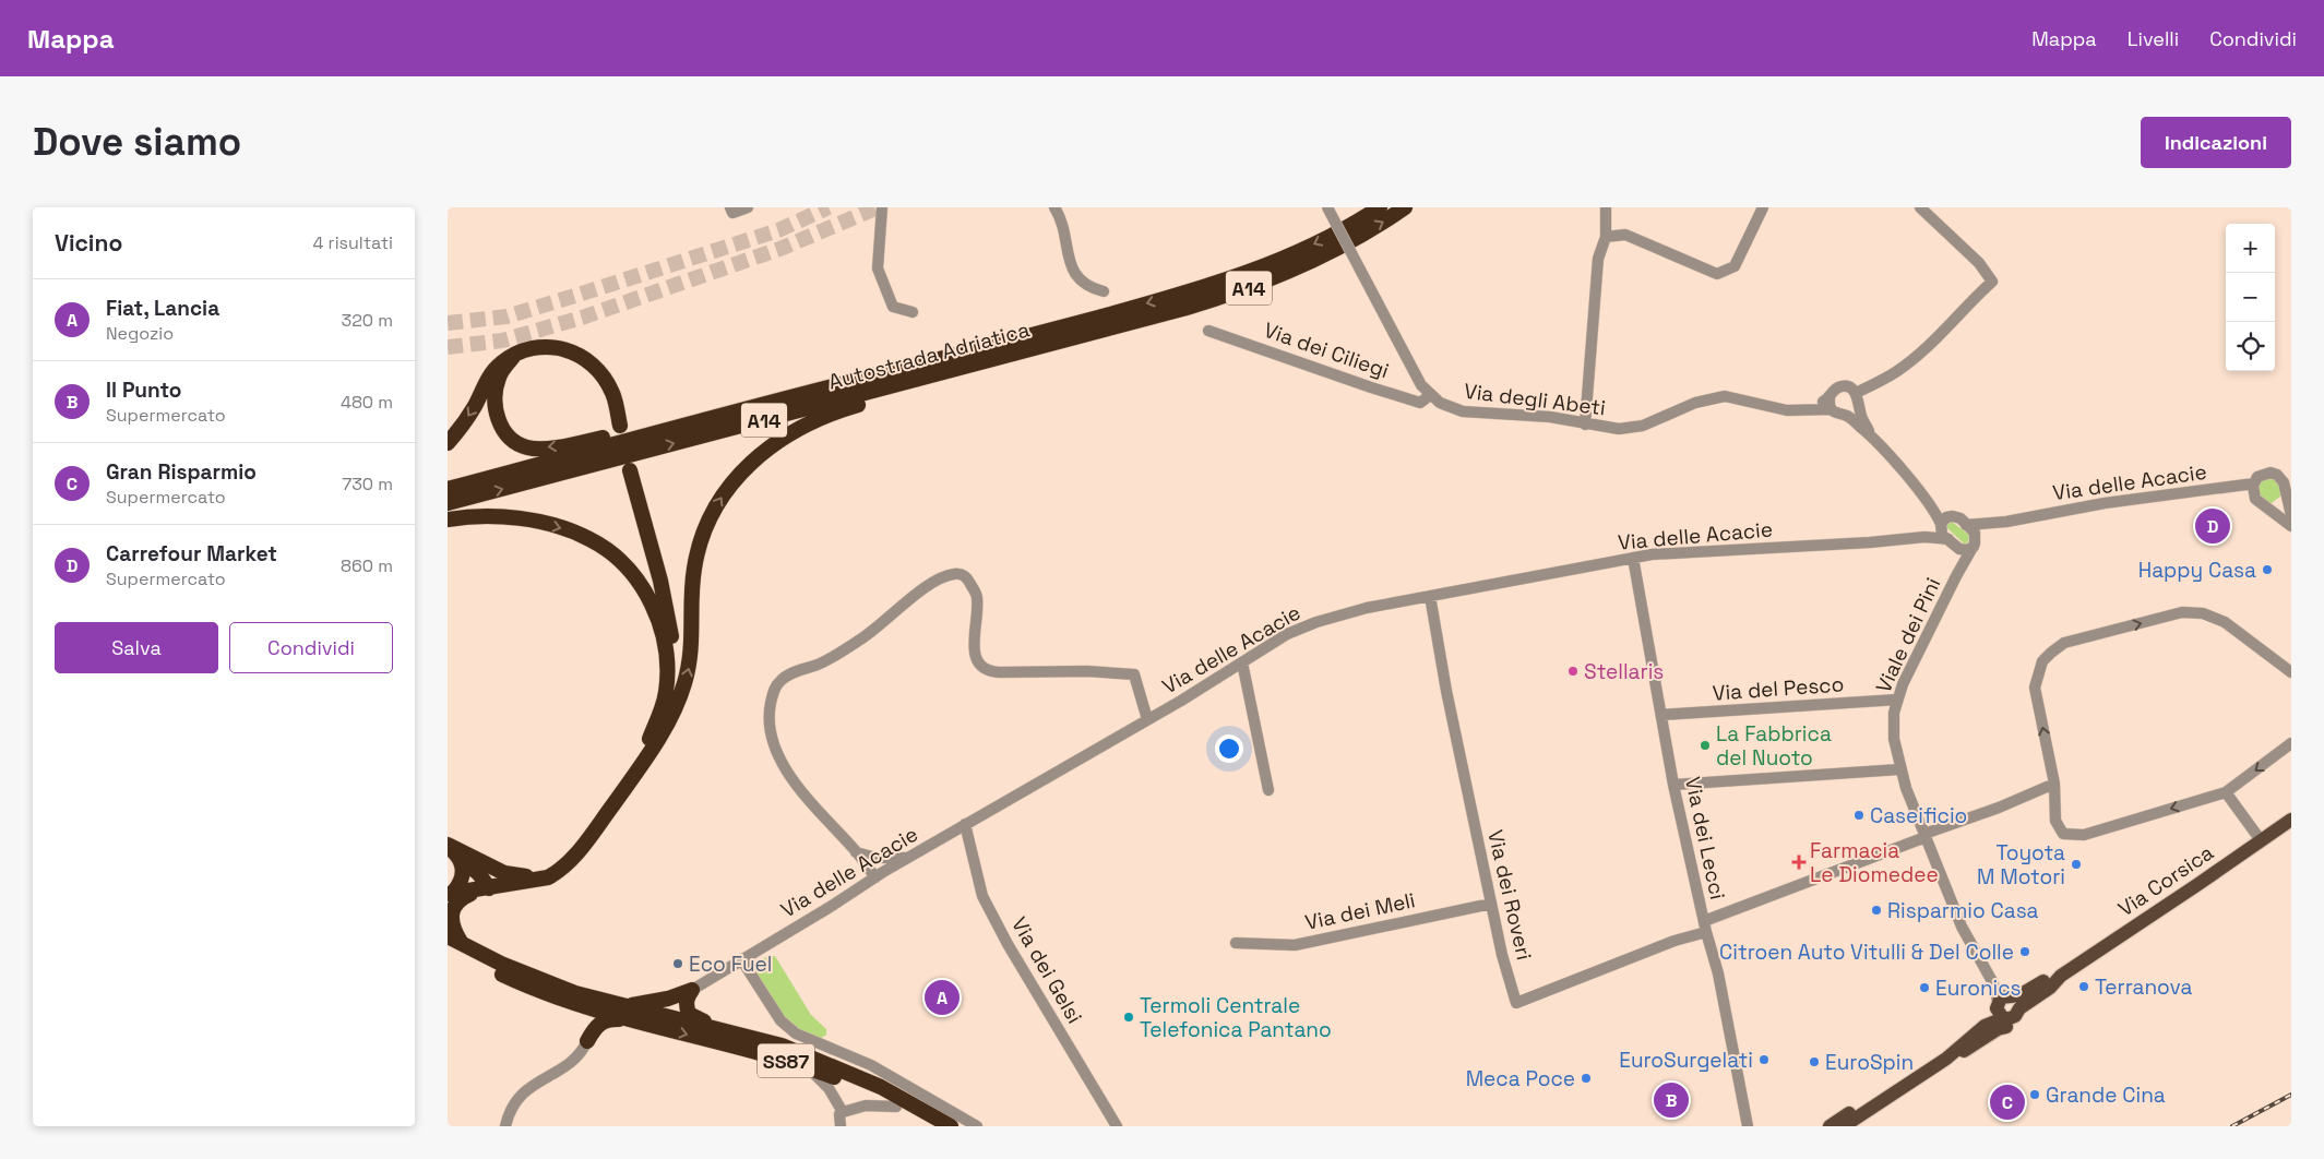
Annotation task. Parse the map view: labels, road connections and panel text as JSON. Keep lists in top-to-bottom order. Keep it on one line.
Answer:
{"streets":{"highway":["A14","Autostrada Adriatica","SS87"],"main road":["Via Corsica"],"street":["Via dei Ciliegi","Via degli Abeti","Via delle Acacie","Viale dei Pini","Via del Pesco","Via dei Lecci","Via dei Roveri","Via dei Meli","Via dei Gelsi"]},"crossings":[["Via dei Ciliegi","Via degli Abeti"],["Via degli Abeti","Via delle Acacie"],["Via degli Abeti","Viale dei Pini"],["Via delle Acacie","Viale dei Pini"],["Via delle Acacie","Via dei Lecci"],["Via delle Acacie","Via dei Roveri"],["Via delle Acacie","Via dei Gelsi"],["Via delle Acacie","SS87"],["Viale dei Pini","Via del Pesco"],["Viale dei Pini","Via Corsica"],["Via del Pesco","Via dei Lecci"],["Via dei Lecci","Via dei Roveri"],["Via dei Roveri","Via dei Meli"]],"places":{"other":["Happy Casa","Stellaris","La Fabbrica del Nuoto","Caseificio","Toyota M Motori","Risparmio Casa","Citroen Auto Vitulli & Del Colle","Eco Fuel","Terranova","Euronics","Termoli Centrale Telefonica Pantano","EuroSurgelati","EuroSpin","Meca Poce","Grande Cina"],"health":["Farmacia Le Diomedee"]},"page":{"header":"Mappa","nav":["Mappa","Livelli","Condividi"],"buttons":["Indicazioni",["Salva","Condividi"]],"title":"Dove siamo","heading":["Vicino","4 risultati"],"map_buttons":["+","−"],"list":[{"mark":"A","name":"Fiat, Lancia","note":"Negozio","value":"320 m"},{"mark":"B","name":"Il Punto","note":"Supermercato","value":"480 m"},{"mark":"C","name":"Gran Risparmio","note":"Supermercato","value":"730 m"},{"mark":"D","name":"Carrefour Market","note":"Supermercato","value":"860 m"}],"pins":["D","A","B","C"]}}
